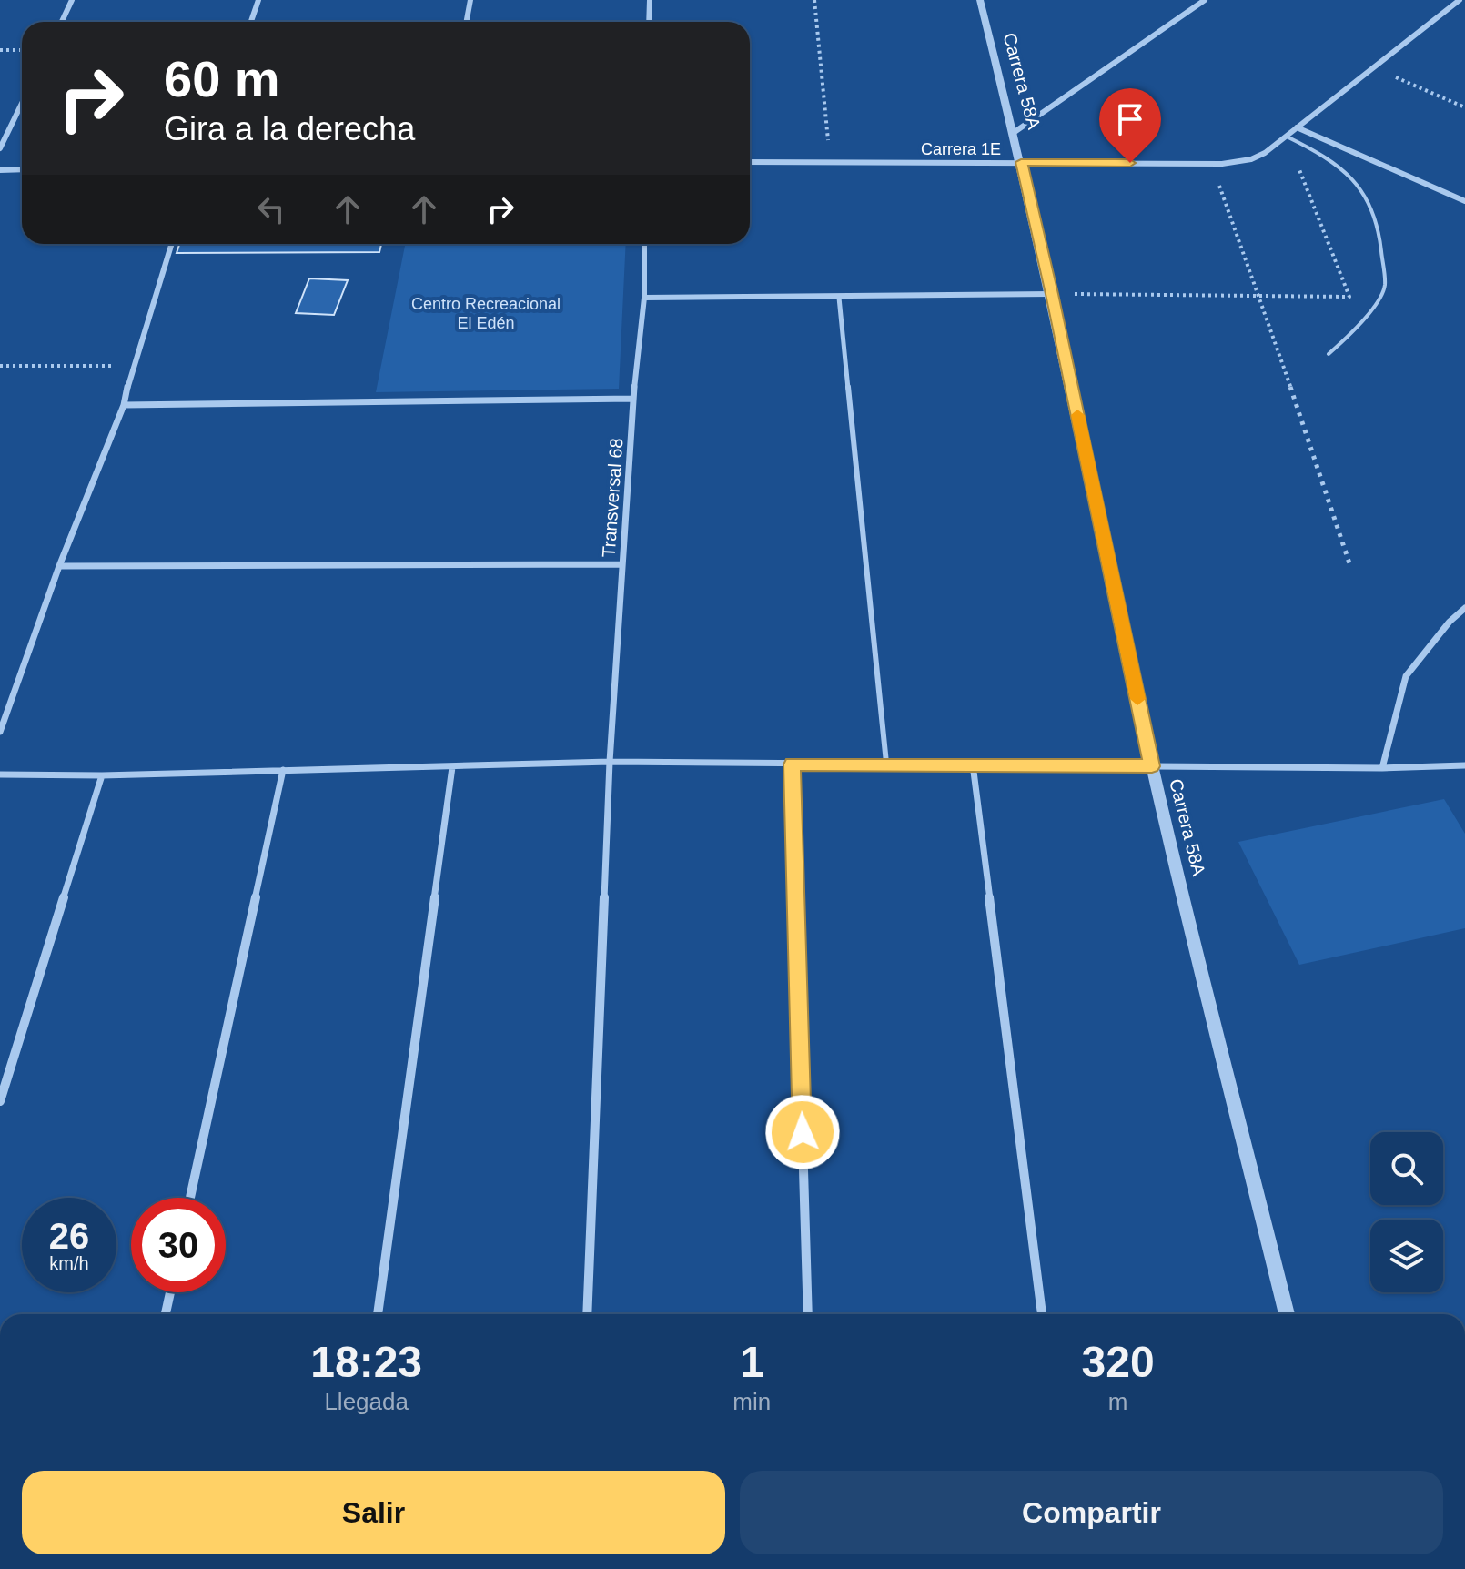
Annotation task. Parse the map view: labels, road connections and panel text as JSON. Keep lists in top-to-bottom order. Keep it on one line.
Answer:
{"streets":{"street":["Carrera 58A","Carrera 1E","Transversal 68"]},"crossings":[["Carrera 58A","Carrera 1E"]],"parks":["Centro Recreacional El Edén"],"page":{"turn":["60 m","Gira a la derecha"],"speed":"26 km/h","limit":"30","eta":["18:23","Llegada","1","min","320","m"],"buttons":["Salir","Compartir"]}}
